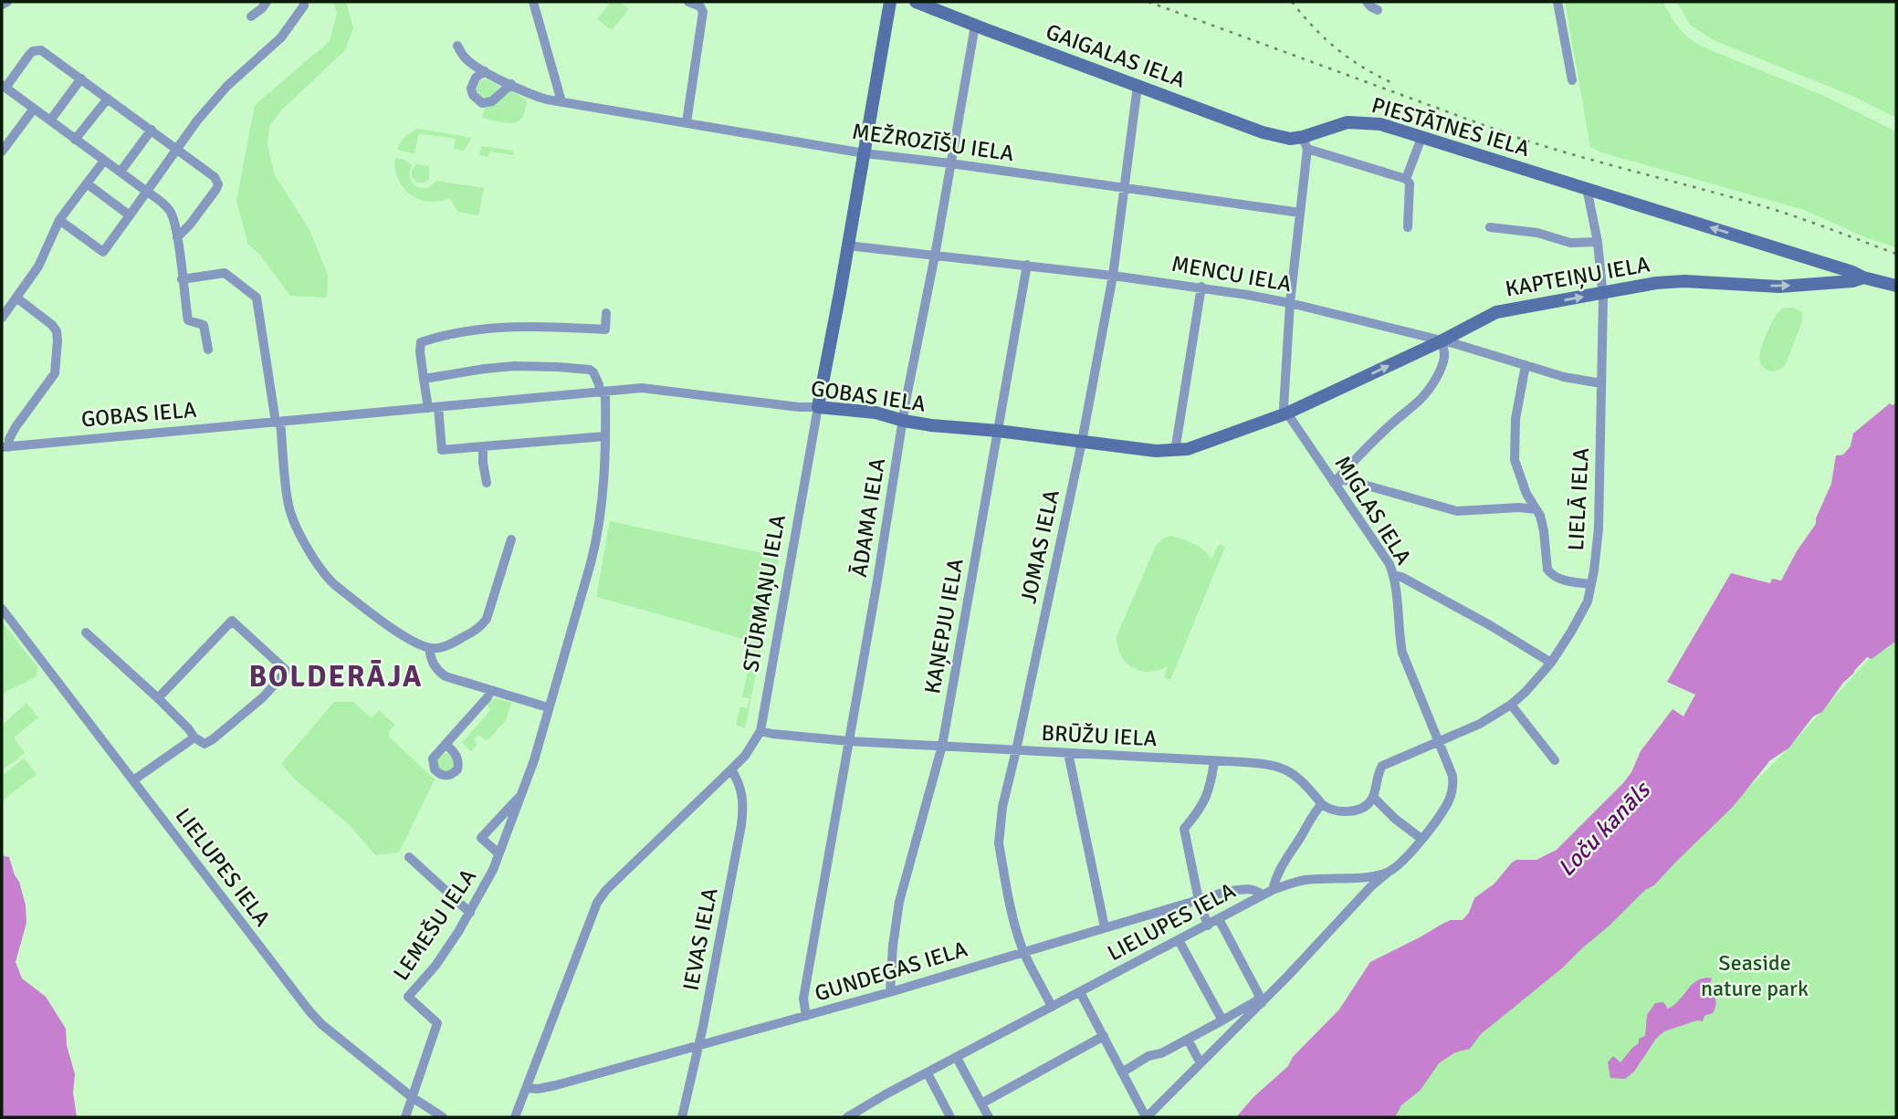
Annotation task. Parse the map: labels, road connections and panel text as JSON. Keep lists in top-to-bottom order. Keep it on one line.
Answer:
{"streets":{"street":["GAIGALAS IELA","PIESTĀTNES IELA","MEŽROZĪŠU IELA","MENCU IELA","KAPTEIŅU IELA","GOBAS IELA","LIELĀ IELA","MIGLAS IELA","ĀDAMA IELA","JOMAS IELA","STŪRMAŅU IELA","KAŅEPJU IELA","BRŪŽU IELA","LIELUPES IELA","LEMEŠU IELA","IEVAS IELA","GUNDEGAS IELA"]},"crossings":[["GAIGALAS IELA","PIESTĀTNES IELA"],["GAIGALAS IELA","ĀDAMA IELA"],["GAIGALAS IELA","JOMAS IELA"],["PIESTĀTNES IELA","KAPTEIŅU IELA"],["PIESTĀTNES IELA","LIELĀ IELA"],["MEŽROZĪŠU IELA","ĀDAMA IELA"],["MEŽROZĪŠU IELA","JOMAS IELA"],["MEŽROZĪŠU IELA","STŪRMAŅU IELA"],["MENCU IELA","KAPTEIŅU IELA"],["MENCU IELA","LIELĀ IELA"],["MENCU IELA","ĀDAMA IELA"],["MENCU IELA","JOMAS IELA"],["MENCU IELA","STŪRMAŅU IELA"],["MENCU IELA","KAŅEPJU IELA"],["KAPTEIŅU IELA","GOBAS IELA"],["KAPTEIŅU IELA","LIELĀ IELA"],["KAPTEIŅU IELA","MIGLAS IELA"],["GOBAS IELA","MIGLAS IELA"],["GOBAS IELA","ĀDAMA IELA"],["GOBAS IELA","JOMAS IELA"],["GOBAS IELA","STŪRMAŅU IELA"],["GOBAS IELA","KAŅEPJU IELA"],["GOBAS IELA","LEMEŠU IELA"],["LIELĀ IELA","MIGLAS IELA"],["ĀDAMA IELA","BRŪŽU IELA"],["ĀDAMA IELA","GUNDEGAS IELA"],["JOMAS IELA","BRŪŽU IELA"],["JOMAS IELA","LIELUPES IELA"],["JOMAS IELA","GUNDEGAS IELA"],["STŪRMAŅU IELA","BRŪŽU IELA"],["STŪRMAŅU IELA","IEVAS IELA"],["STŪRMAŅU IELA","GUNDEGAS IELA"],["KAŅEPJU IELA","BRŪŽU IELA"],["KAŅEPJU IELA","GUNDEGAS IELA"],["LIELUPES IELA","LEMEŠU IELA"],["LIELUPES IELA","GUNDEGAS IELA"],["IEVAS IELA","GUNDEGAS IELA"]],"one_way":["PIESTĀTNES IELA","KAPTEIŅU IELA"],"districts":["BOLDERĀJA"],"water":["Loču kanāls"],"parks":["Seaside nature park"]}
